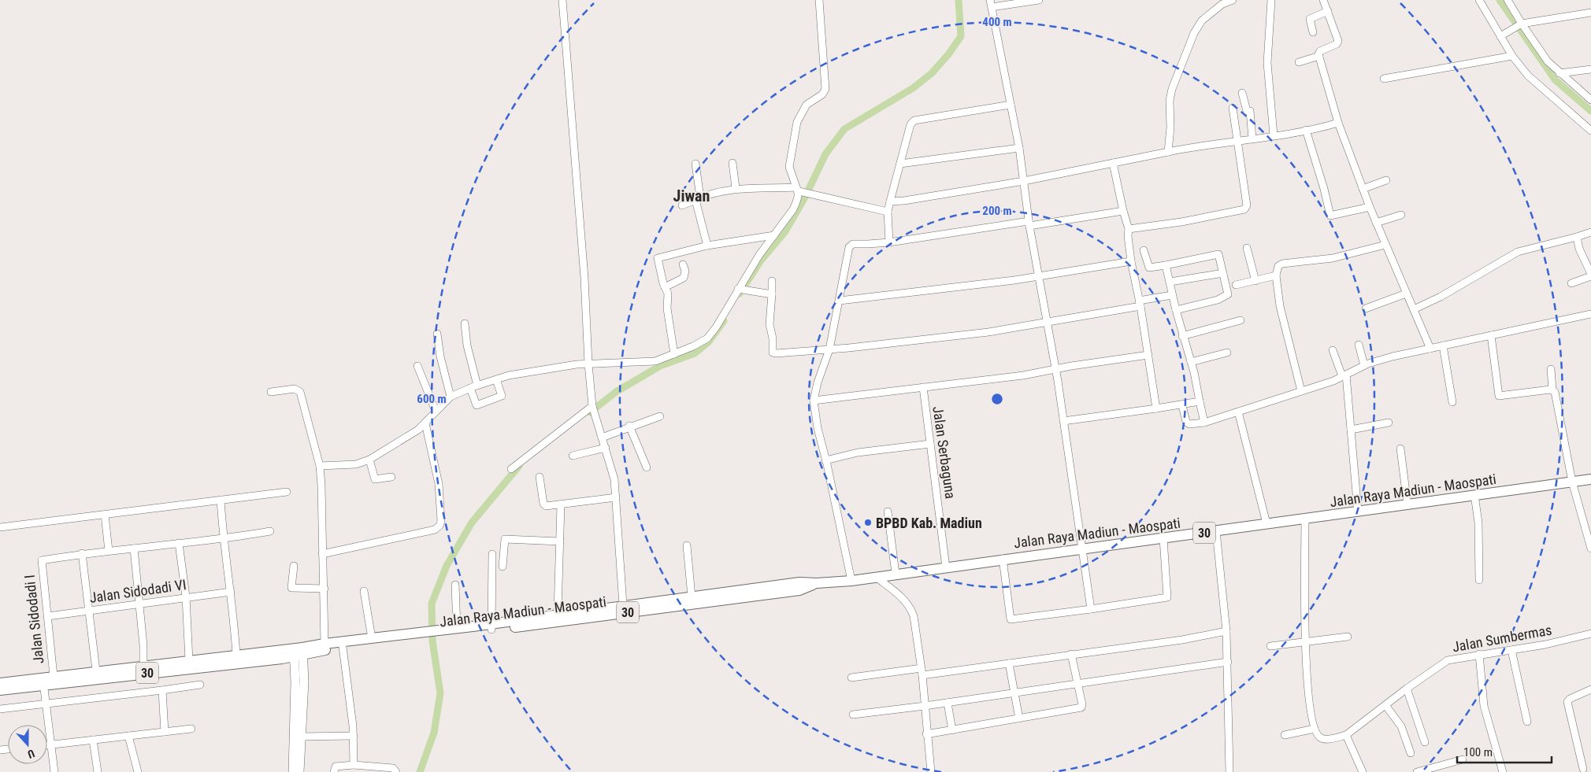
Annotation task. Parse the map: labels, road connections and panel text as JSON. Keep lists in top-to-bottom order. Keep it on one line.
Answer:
{"streets":{"highway":["Jalan Raya Madiun - Maospati","30"],"street":["Jalan Serbaguna","Jalan Sidodadi VI","Jalan Sidodadi I","Jalan Sumbermas"]},"crossings":[["Jalan Serbaguna","Jalan Raya Madiun - Maospati"],["Jalan Raya Madiun - Maospati","30"],["30","Jalan Sidodadi I"],["Jalan Sidodadi VI","Jalan Sidodadi I"]],"districts":["Jiwan"],"places":["BPBD Kab. Madiun"],"scale_bar":"100 m","north":"bottom","rings":["400 m","200 m","600 m"]}
